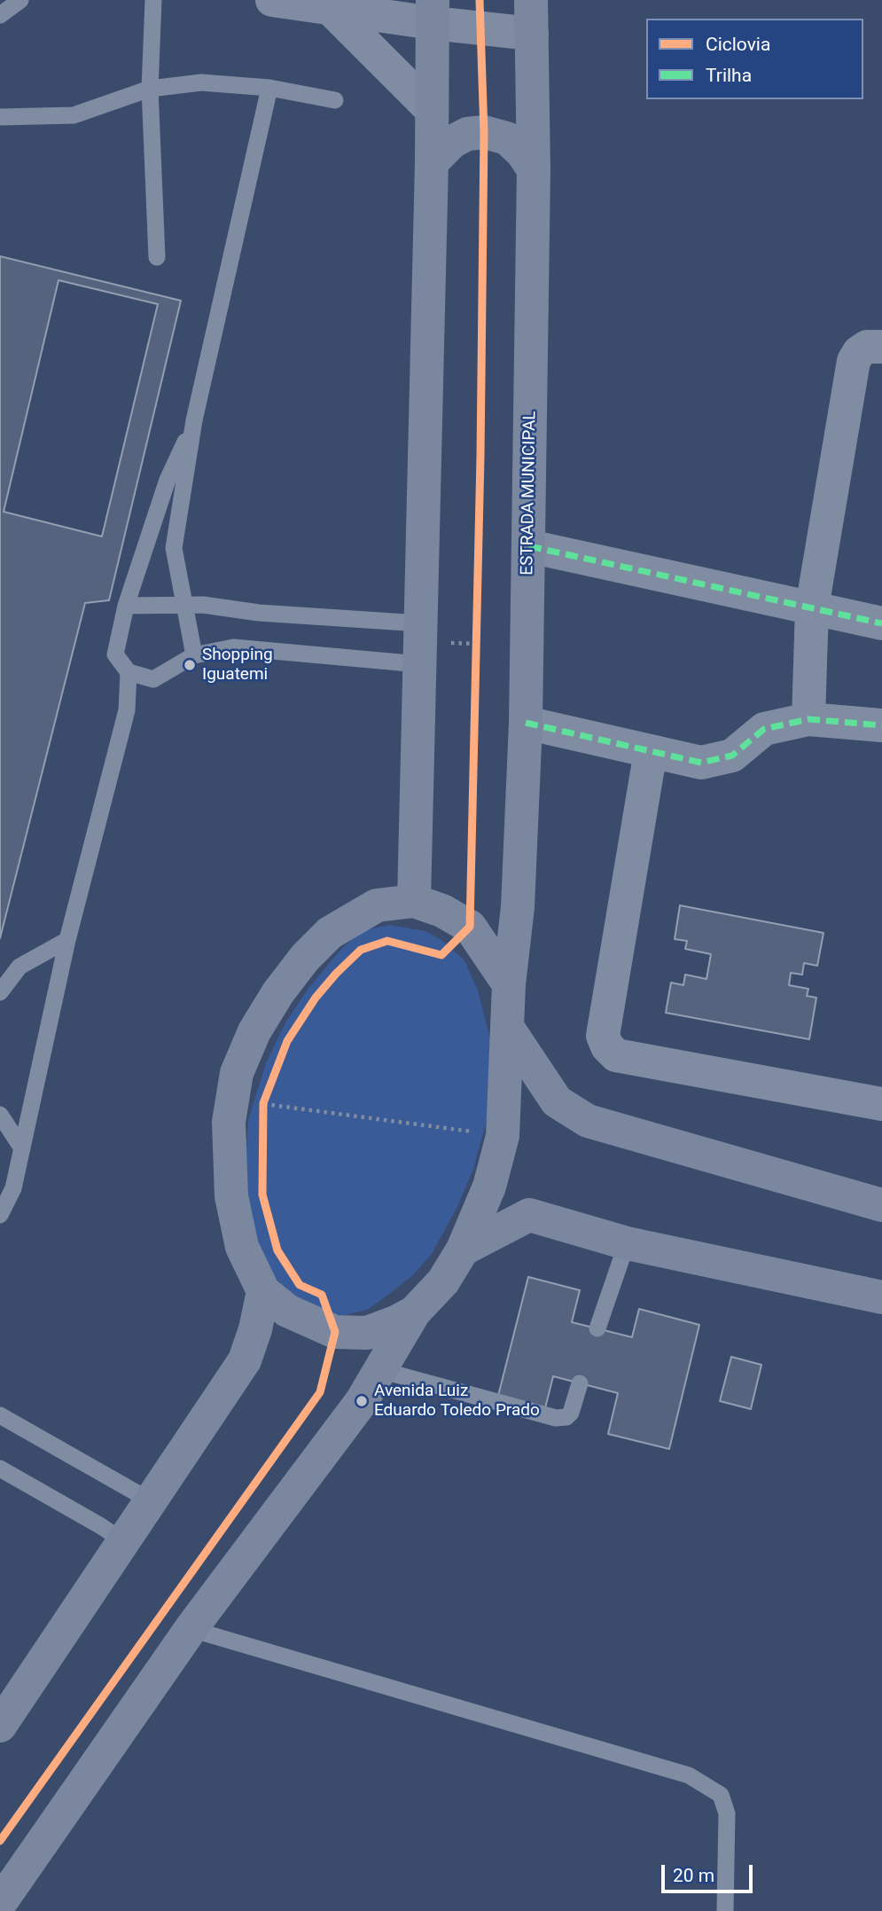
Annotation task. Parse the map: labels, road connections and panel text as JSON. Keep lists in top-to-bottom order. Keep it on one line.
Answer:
{"streets":{"main road":["ESTRADA MUNICIPAL"]},"places":["Shopping Iguatemi","Avenida Luiz Eduardo Toledo Prado"],"legend":["Ciclovia","Trilha"],"scale_bar":"20 m"}
